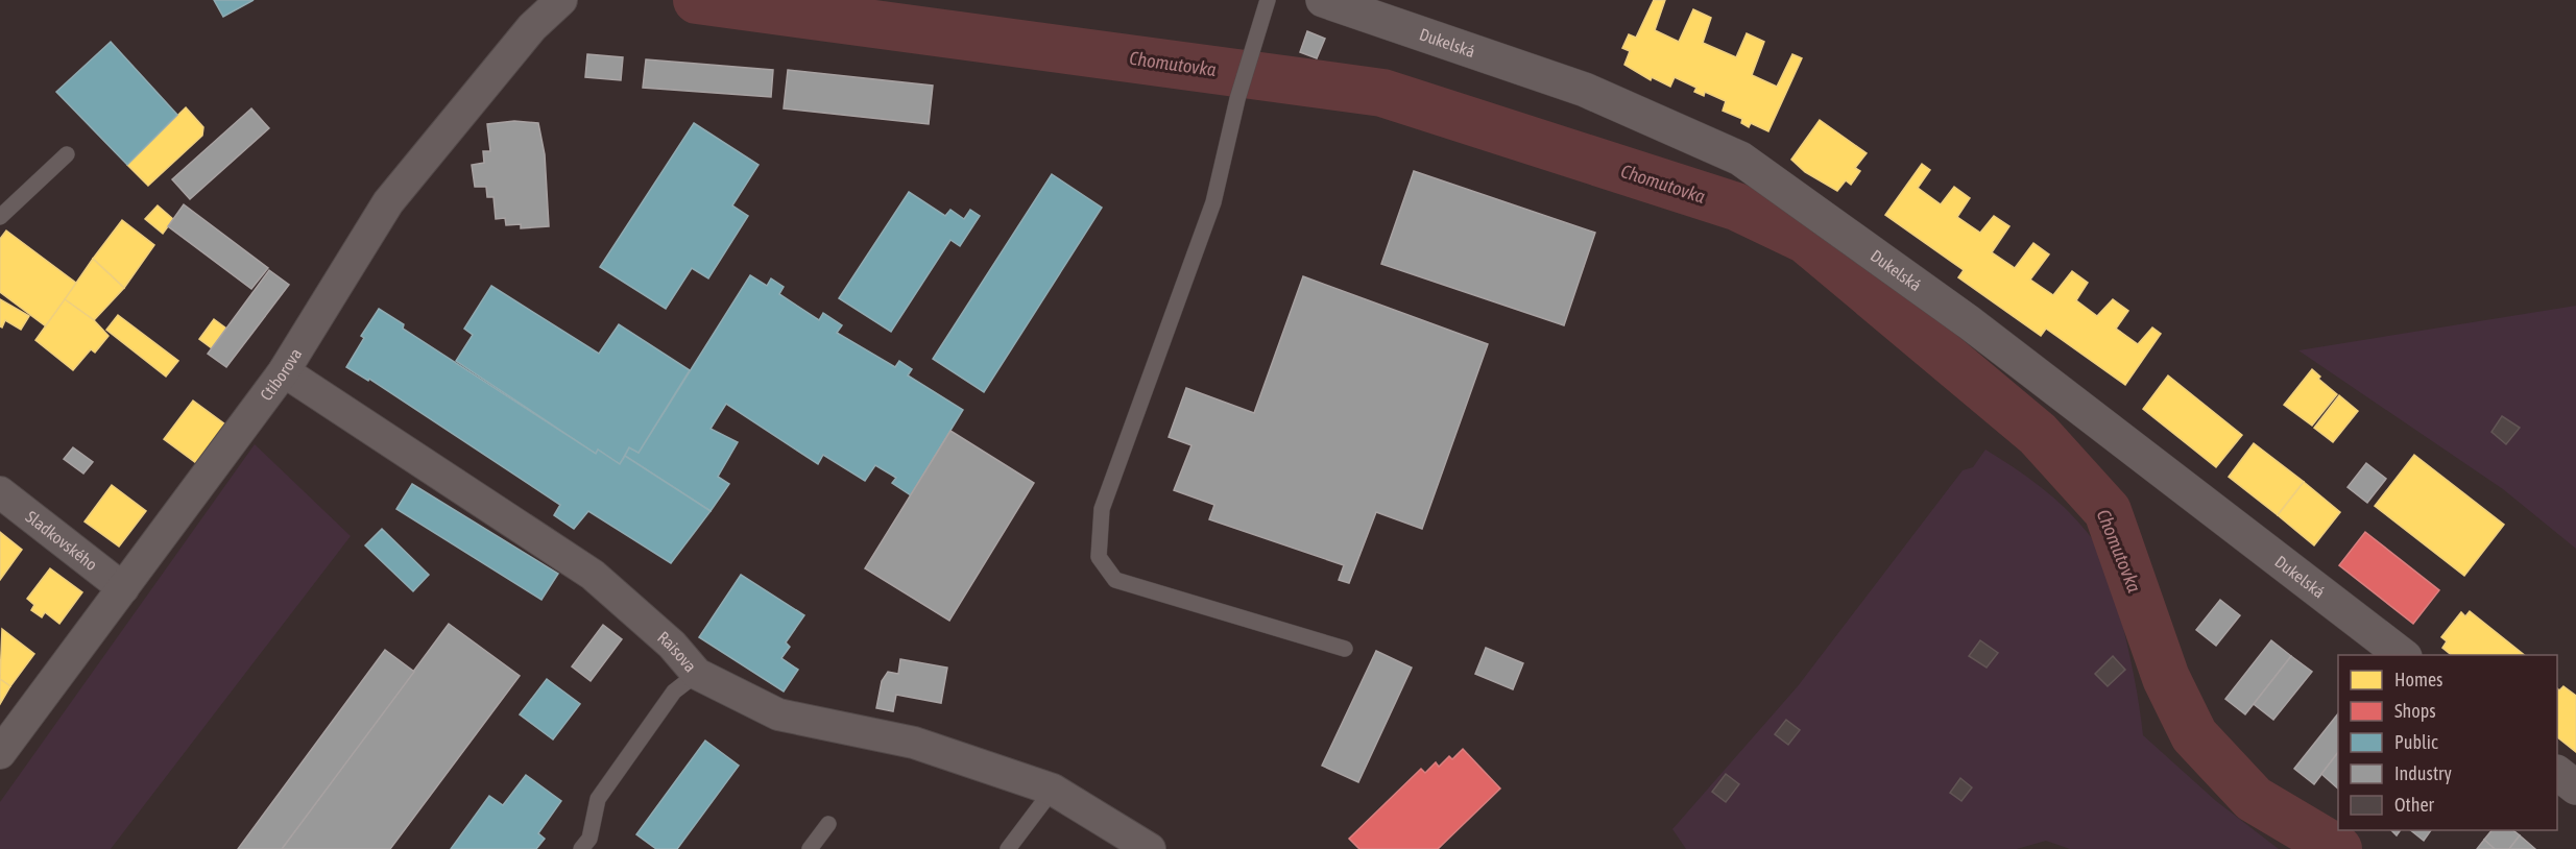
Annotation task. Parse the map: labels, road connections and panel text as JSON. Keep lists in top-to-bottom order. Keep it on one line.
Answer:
{"streets":{"street":["Dukelská","Ctiborova","Sladkovského","Raisova"]},"crossings":[["Ctiborova","Sladkovského"],["Ctiborova","Raisova"]],"water":["Chomutovka"],"legend":["Homes","Shops","Public","Industry","Other"]}
